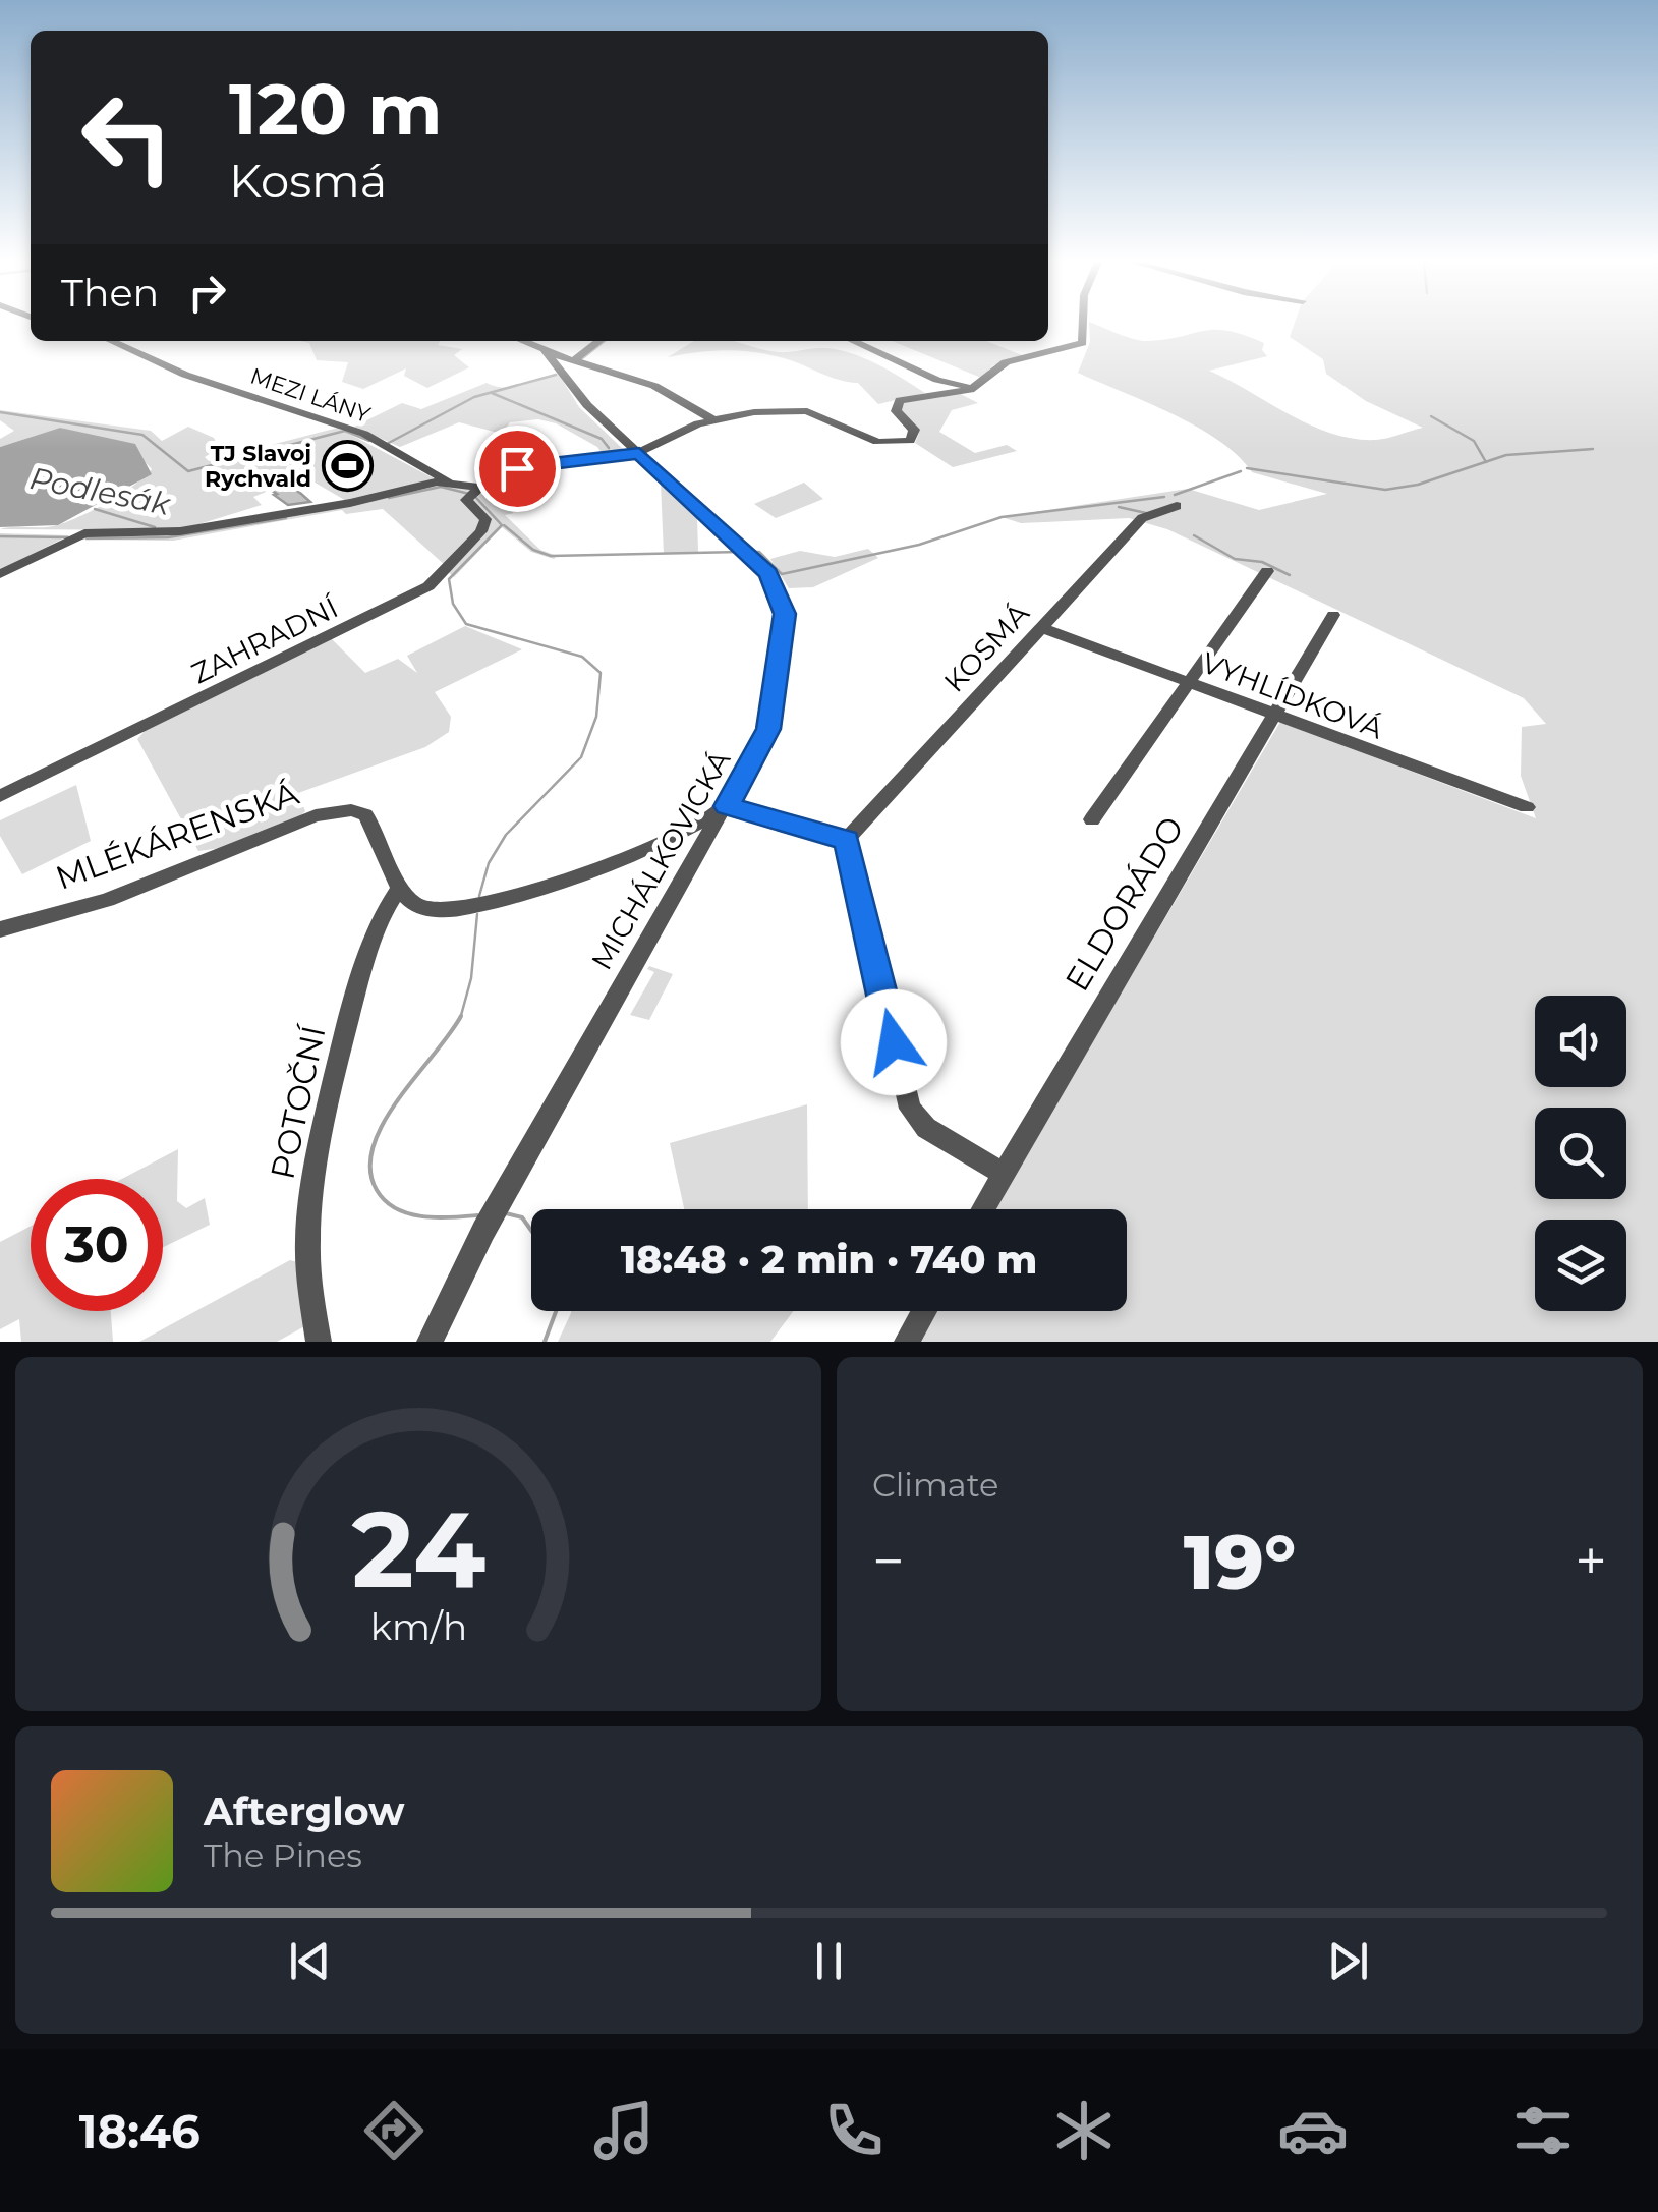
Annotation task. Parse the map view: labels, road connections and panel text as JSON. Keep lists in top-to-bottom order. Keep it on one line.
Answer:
{"streets":{"street":["MEZI LÁNY","ZAHRADNÍ","KOSMÁ","VYHLÍDKOVÁ","MLÉKÁRENSKÁ","MICHÁLKOVICKÁ","ELDORÁDO","POTOČNÍ"]},"crossings":[["KOSMÁ","VYHLÍDKOVÁ"],["VYHLÍDKOVÁ","ELDORÁDO"],["MLÉKÁRENSKÁ","POTOČNÍ"]],"water":["Podlesák"],"places":{"sports":["TJ Slavoj Rychvald"]},"page":{"turn":["120 m","Kosmá"],"then":"Then","limit":"30","trip":"18:48 · 2 min · 740 m","tile":"Climate","heat":["−","19°","+"],"song":["Afterglow","The Pines"],"tabs":"18:46","gauge":["24","km/h"]}}
